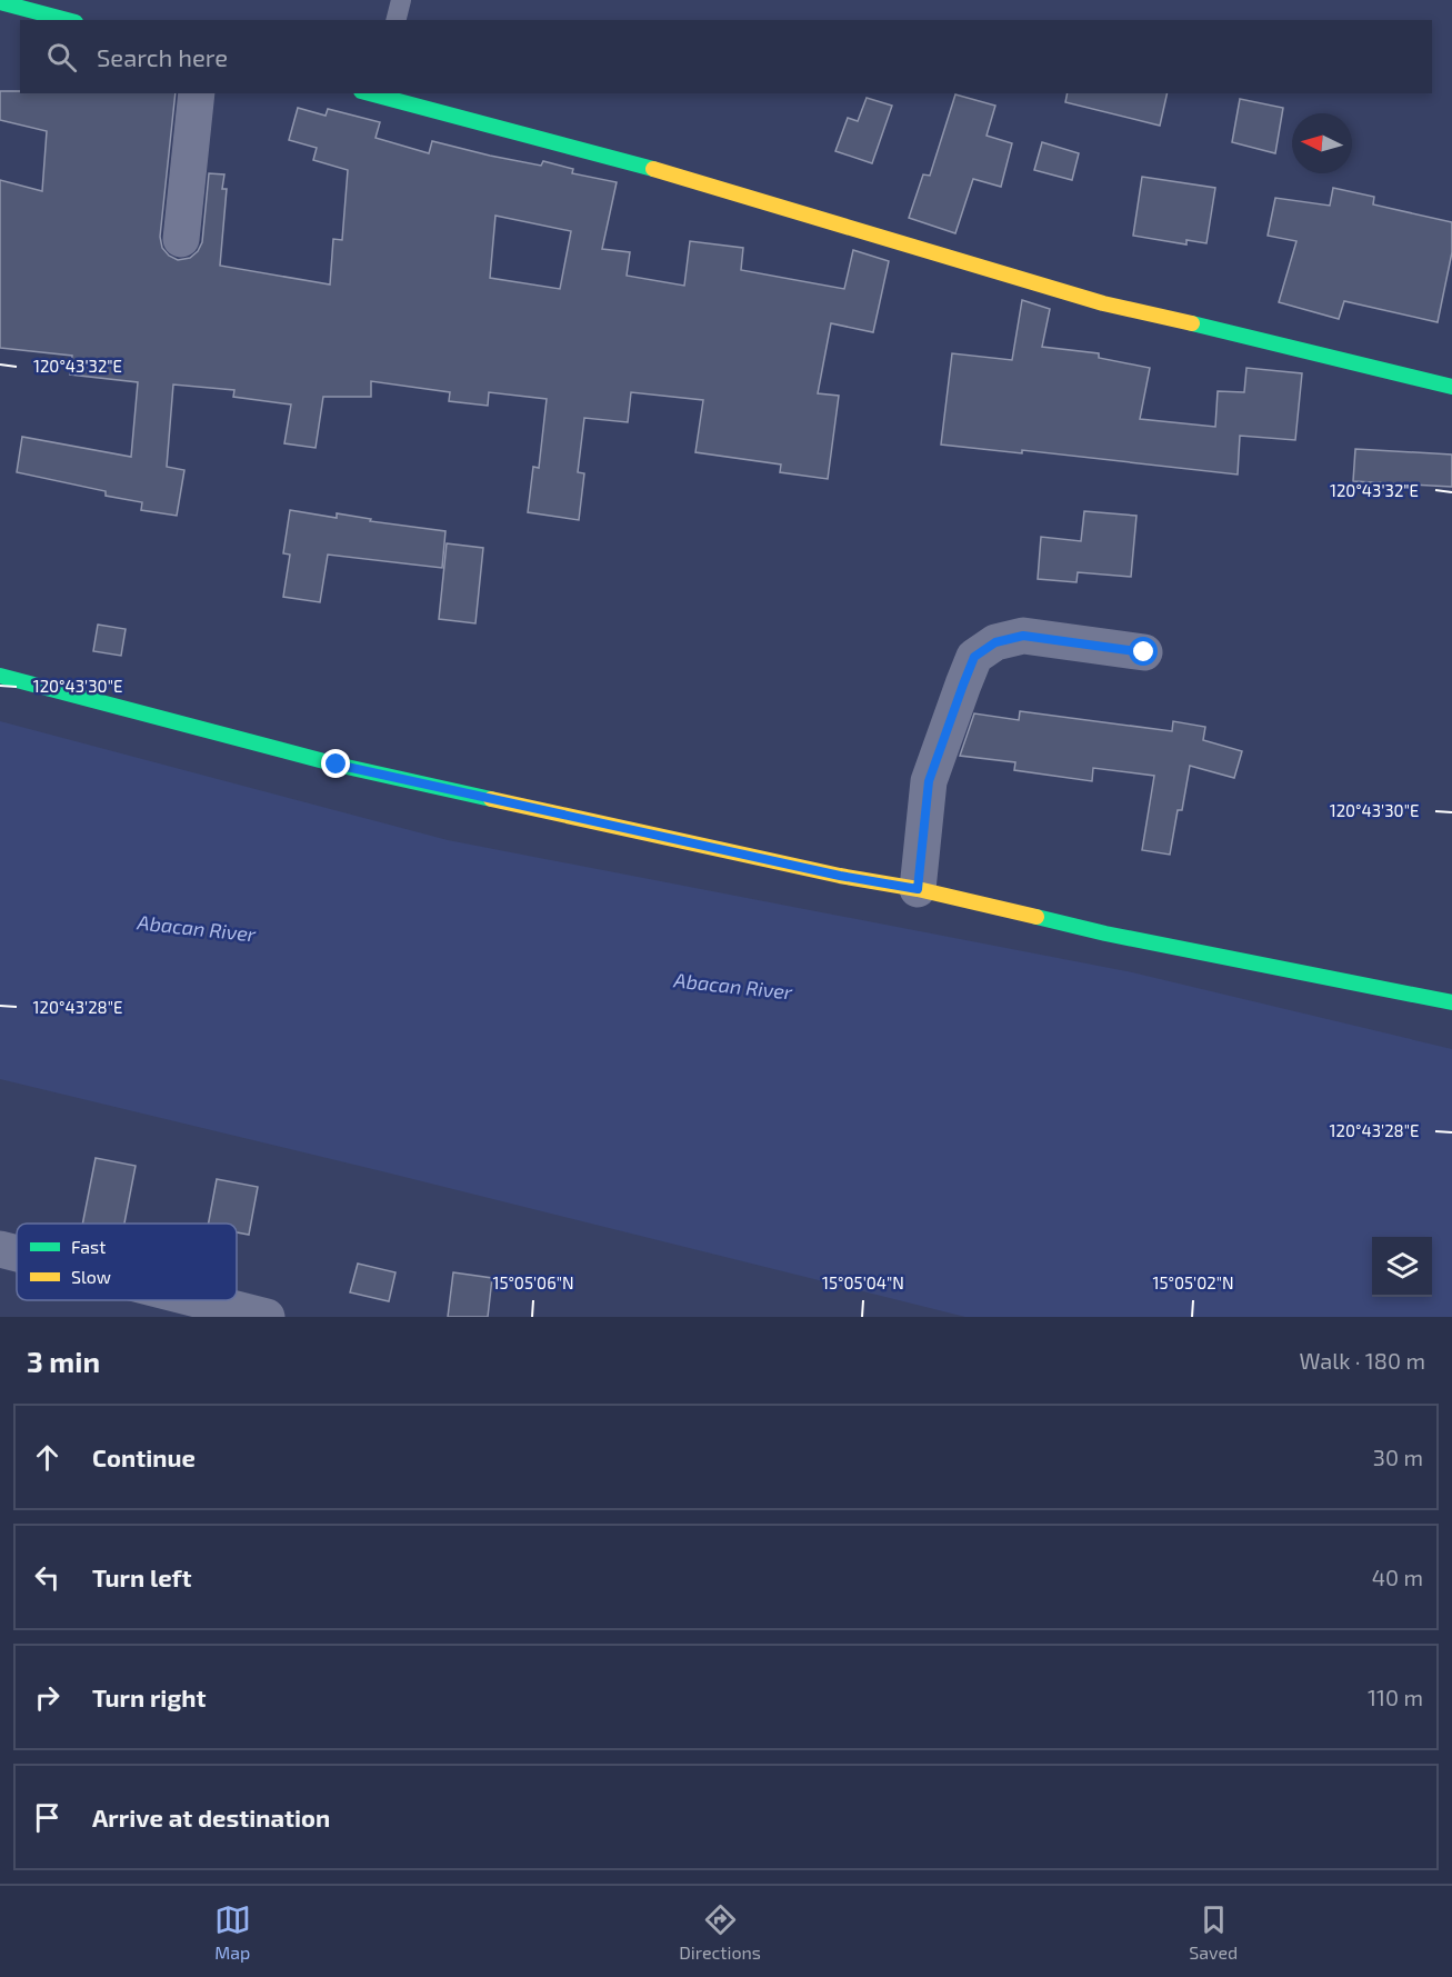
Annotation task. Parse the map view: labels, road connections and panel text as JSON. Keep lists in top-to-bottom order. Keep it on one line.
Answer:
{"water":["Abacan River"],"legend":["Fast","Slow"],"north":"left","page":{"search":"Search here","heading":["3 min","Walk · 180 m"],"list":[["Continue","30 m"],["Turn left","40 m"],["Turn right","110 m"],"Arrive at destination"],"nav":["Map","Directions","Saved"]},"coordinates":["120°43'32\"E","120°43'30\"E","120°43'28\"E","15°05'06\"N","15°05'04\"N","15°05'02\"N"]}
